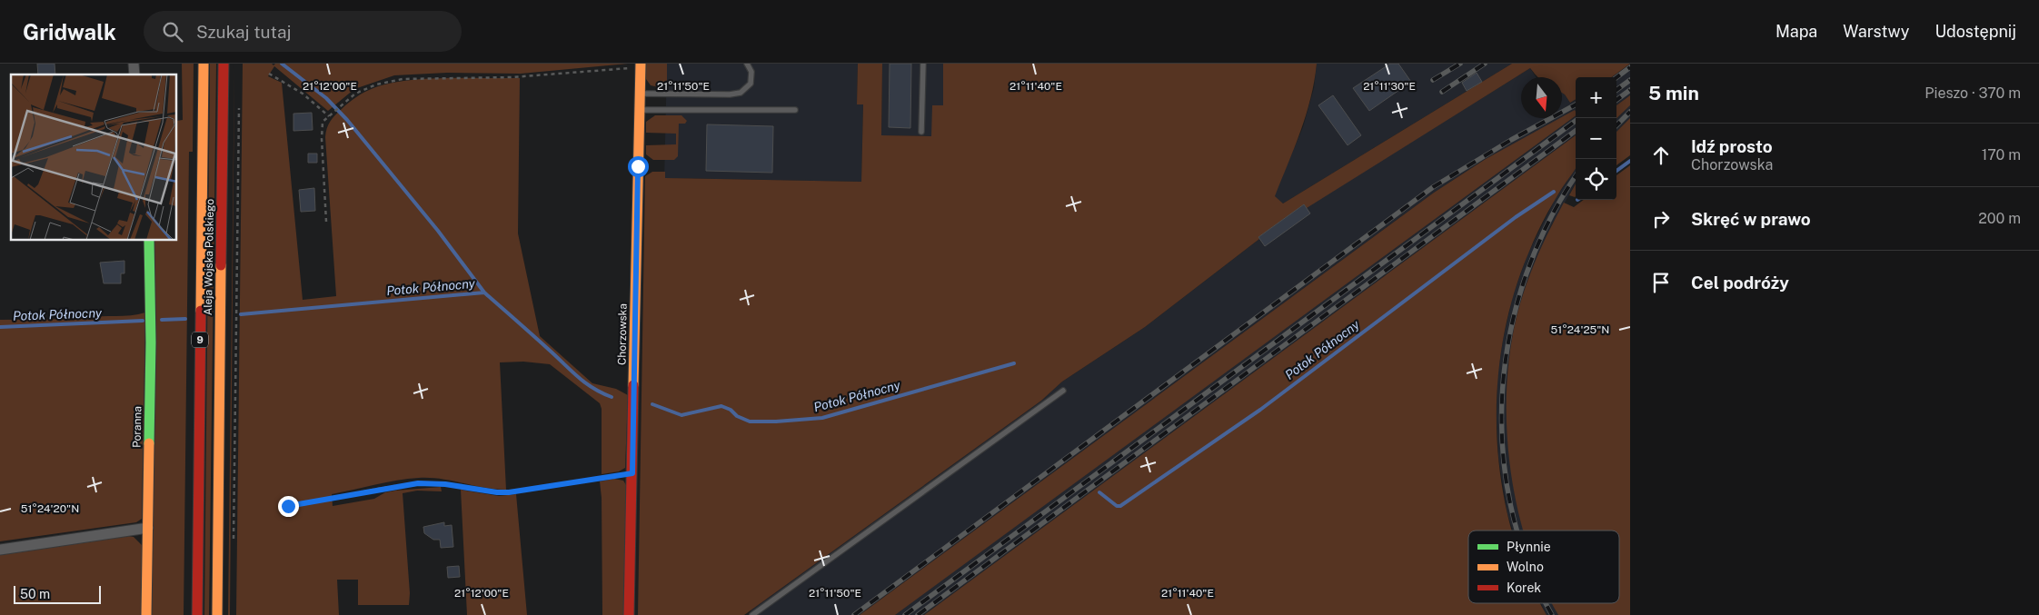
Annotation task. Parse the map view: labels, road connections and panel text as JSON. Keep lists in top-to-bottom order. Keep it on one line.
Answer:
{"streets":{"main road":["Aleja Wojska Polskiego","Chorzowska","9","Poranna"]},"water":["Potok Północny"],"legend":["Płynnie","Wolno","Korek"],"scale_bar":"50 m","north":"bottom","page":{"header":"Gridwalk","search":"Szukaj tutaj","nav":["Mapa","Warstwy","Udostępnij"],"heading":["5 min","Pieszo · 370 m"],"map_buttons":["+","−"],"list":[["Idź prosto","Chorzowska","170 m"],["Skręć w prawo","200 m"],"Cel podróży"],"scale":"50 m"},"coordinates":["21°12'00\"E","21°11'50\"E","21°11'40\"E","21°11'30\"E","51°24'25\"N","51°24'20\"N"]}
